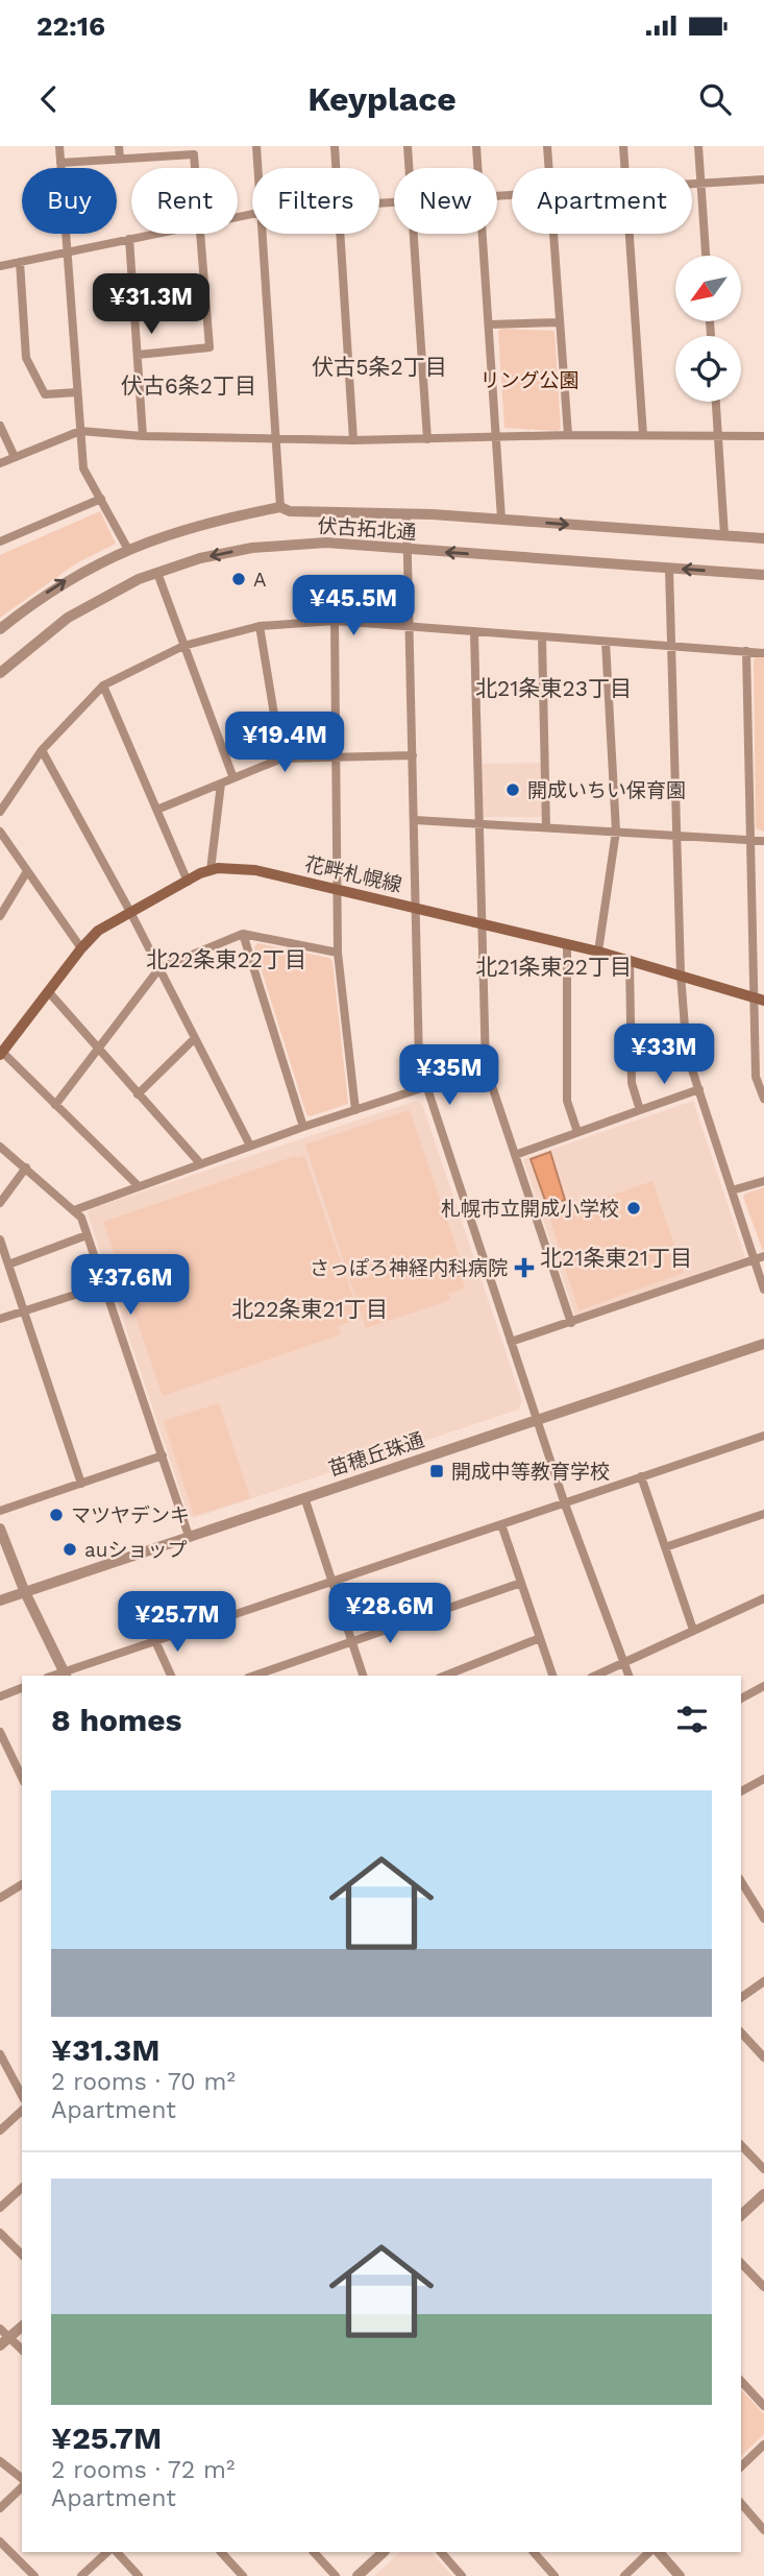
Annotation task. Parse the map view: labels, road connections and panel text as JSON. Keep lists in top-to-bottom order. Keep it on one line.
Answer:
{"streets":{"main road":["花畔札幌線"],"street":["伏古拓北通","苗穂丘珠通"]},"districts":["伏古5条2丁目","伏古6条2丁目","北21条東23丁目","北22条東22丁目","北21条東22丁目","北21条東21丁目","北22条東21丁目"],"parks":["リング公園"],"places":{"other":["A","開成いちい保育園","札幌市立開成小学校","マツヤデンキ","auショップ"],"health":["さっぽろ神経内科病院"],"transit":["開成中等教育学校"]},"north":"bottom left","page":{"status":"22:16","header":"Keyplace","chip":["Buy","Rent","Filters","New","Apartment"],"price":["¥31.3M","¥45.5M","¥19.4M","¥33M","¥35M","¥37.6M","¥28.6M","¥25.7M"],"heading":"8 homes","list":[{"name":"¥31.3M","note":"2 rooms · 70 m² · Apartment"},{"name":"¥25.7M","note":"2 rooms · 72 m² · Apartment"}]}}
